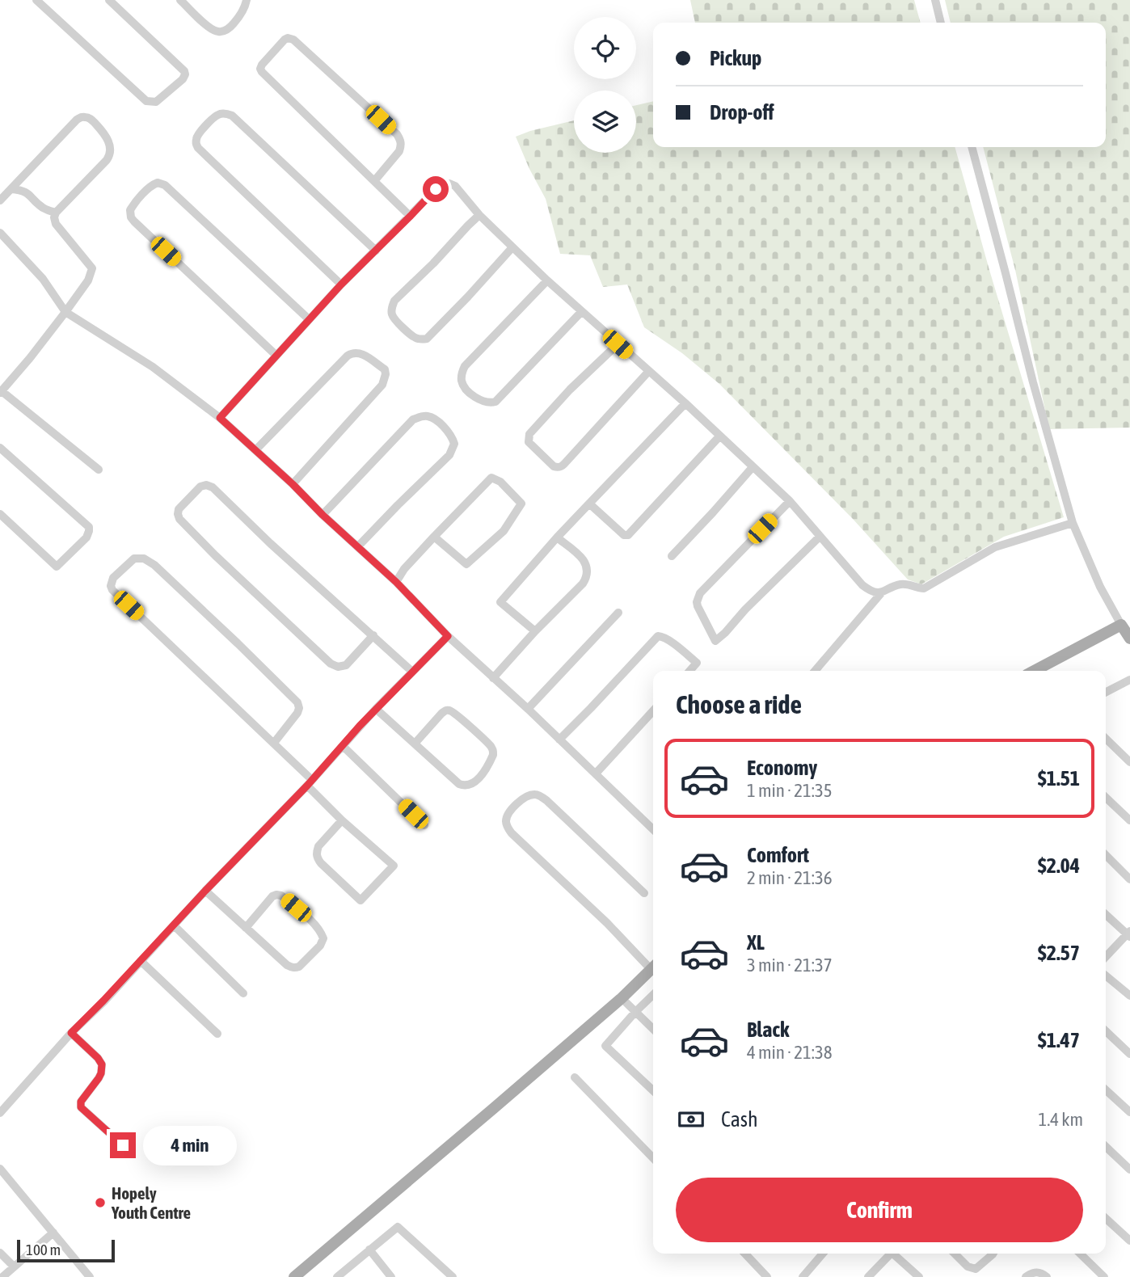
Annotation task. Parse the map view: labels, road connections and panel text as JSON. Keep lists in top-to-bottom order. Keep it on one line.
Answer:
{"places":["Hopely Youth Centre"],"scale_bar":"100 m","page":{"banner":["Pickup","Drop-off"],"heading":"Choose a ride","list":[{"name":"Economy","note":"1 min · 21:35","value":"$1.51"},{"name":"Comfort","note":"2 min · 21:36","value":"$2.04"},{"name":"XL","note":"3 min · 21:37","value":"$2.57"},{"name":"Black","note":"4 min · 21:38","value":"$1.47"}],"pay":["Cash","1.4 km"],"bubble":"4 min","buttons":"Confirm","scale":"100 m"}}
